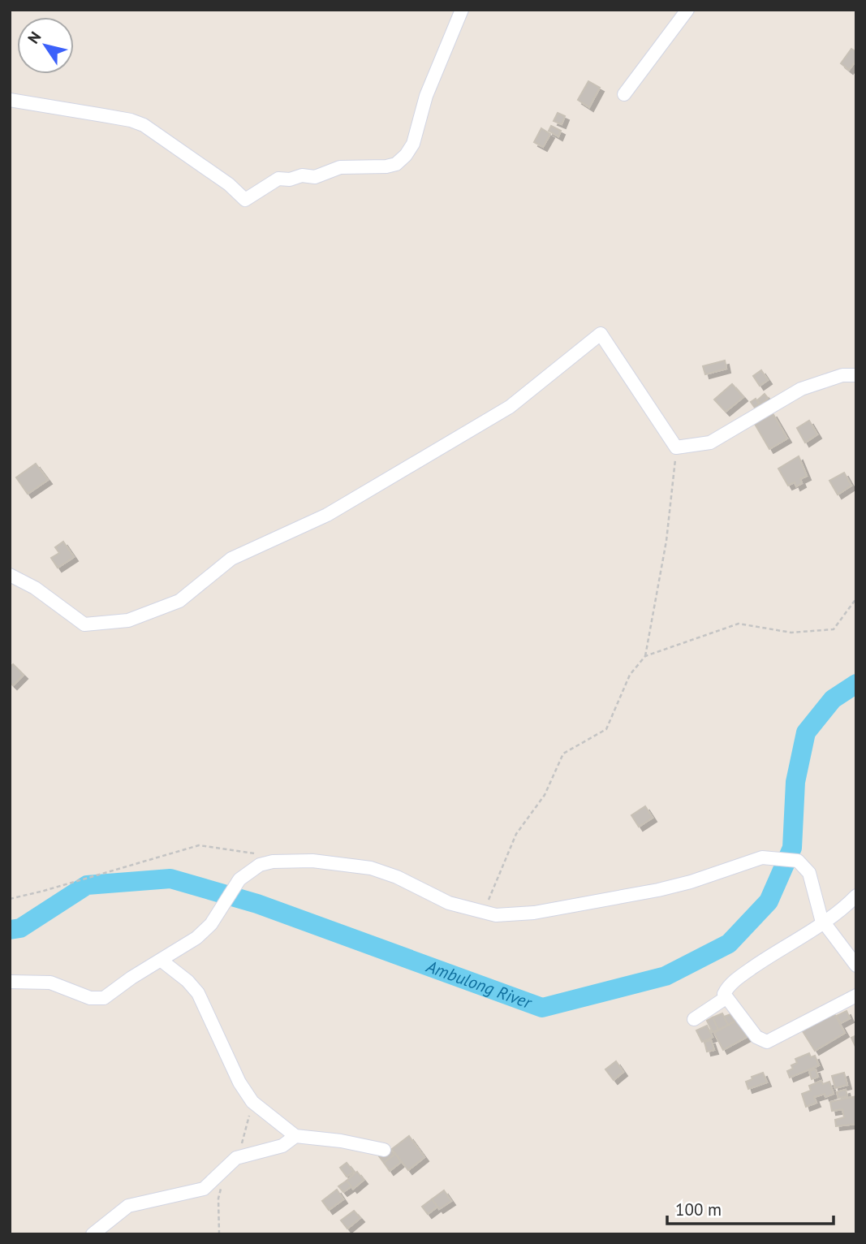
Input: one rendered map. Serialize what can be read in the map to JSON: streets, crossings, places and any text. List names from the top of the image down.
{
  "water": ["Ambulong River"],
  "scale_bar": "100 m",
  "north": "top left"
}
